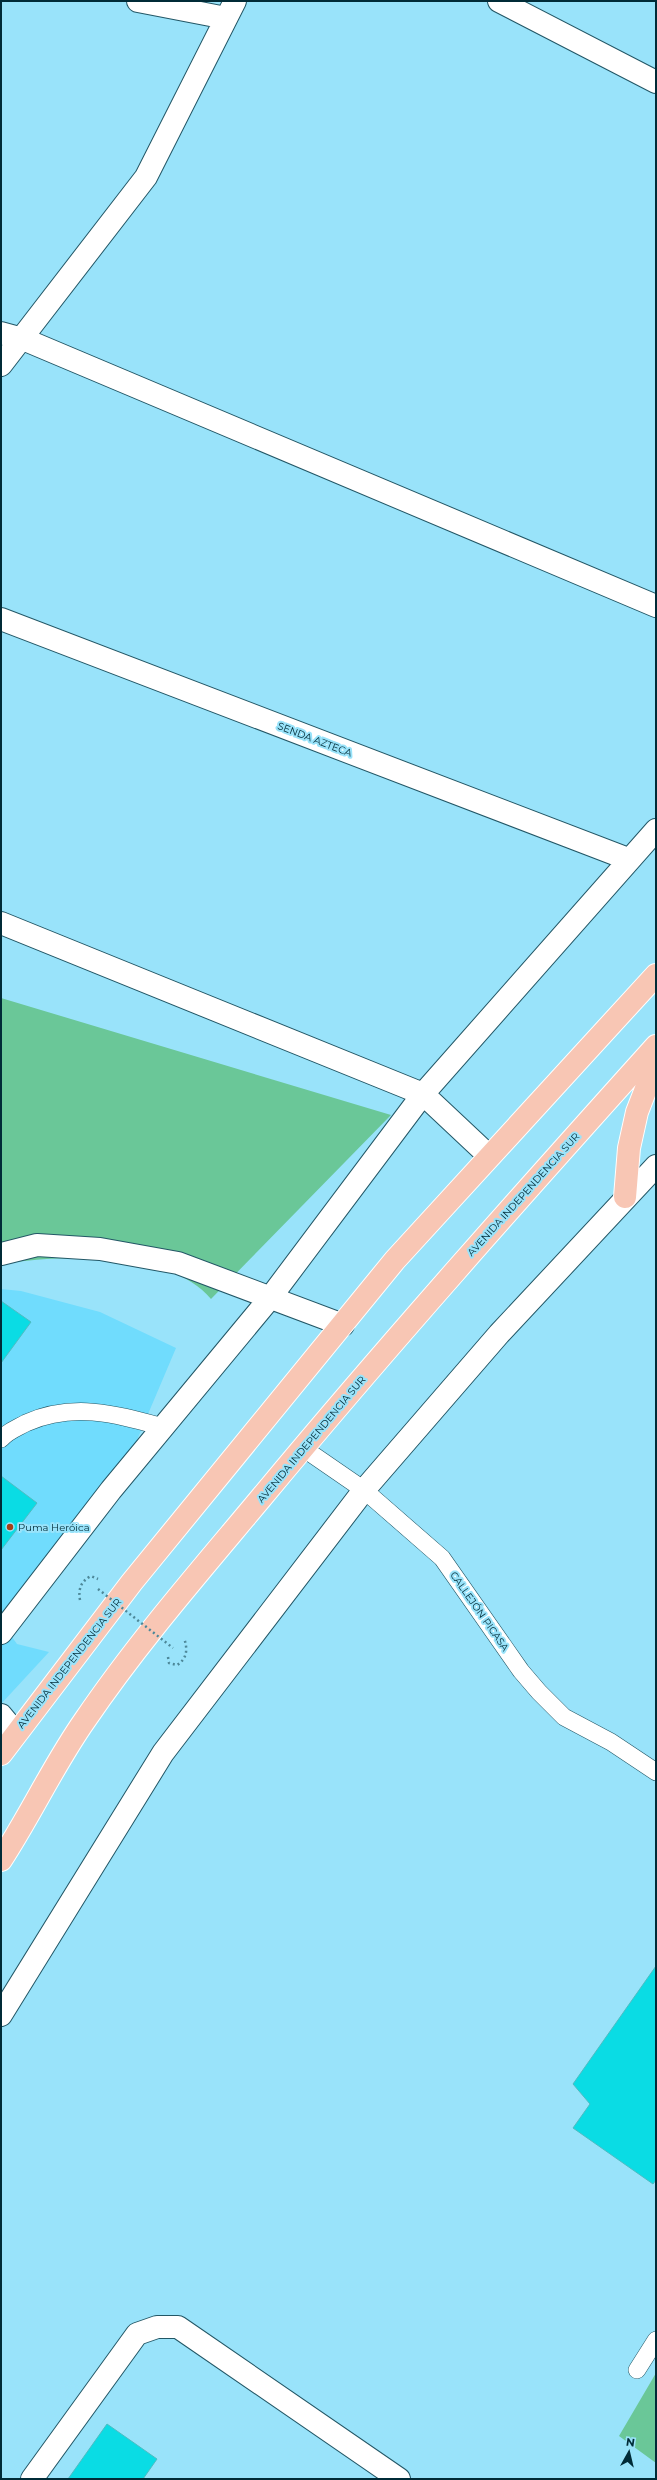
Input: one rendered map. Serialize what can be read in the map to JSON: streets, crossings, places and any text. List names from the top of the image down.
{
  "streets": {
    "highway": ["AVENIDA INDEPENDENCIA SUR"],
    "street": ["SENDA AZTECA"],
    "lane": ["CALLEJÓN PICASA"]
  },
  "crossings": [
    ["AVENIDA INDEPENDENCIA SUR", "CALLEJÓN PICASA"]
  ],
  "places": ["Puma Heróica"],
  "north": "top"
}
